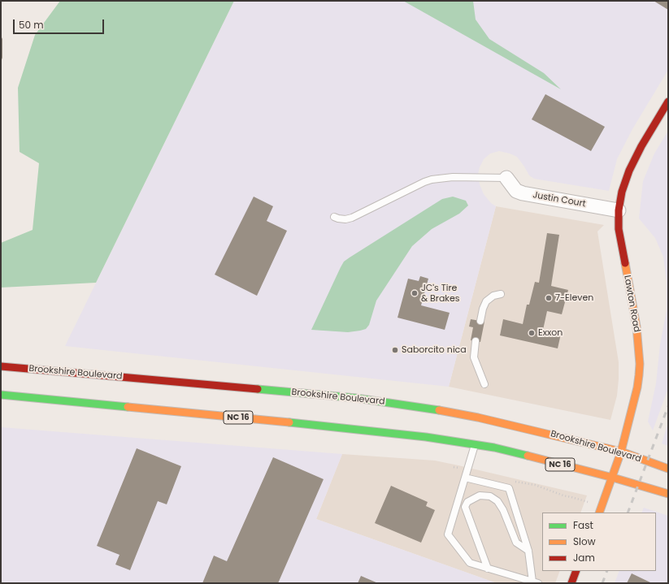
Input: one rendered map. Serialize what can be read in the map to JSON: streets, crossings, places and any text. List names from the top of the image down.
{
  "streets": {
    "main road": ["Lawton Road", "Brookshire Boulevard", "NC 16"],
    "street": ["Justin Court"]
  },
  "crossings": [
    ["Justin Court", "Lawton Road"],
    ["Lawton Road", "Brookshire Boulevard"],
    ["Lawton Road", "NC 16"]
  ],
  "places": [
    "JC's Tire & Brakes",
    "7-Eleven",
    "Exxon",
    "Saborcito nica"
  ],
  "legend": ["Fast", "Slow", "Jam"],
  "scale_bar": "50 m"
}
